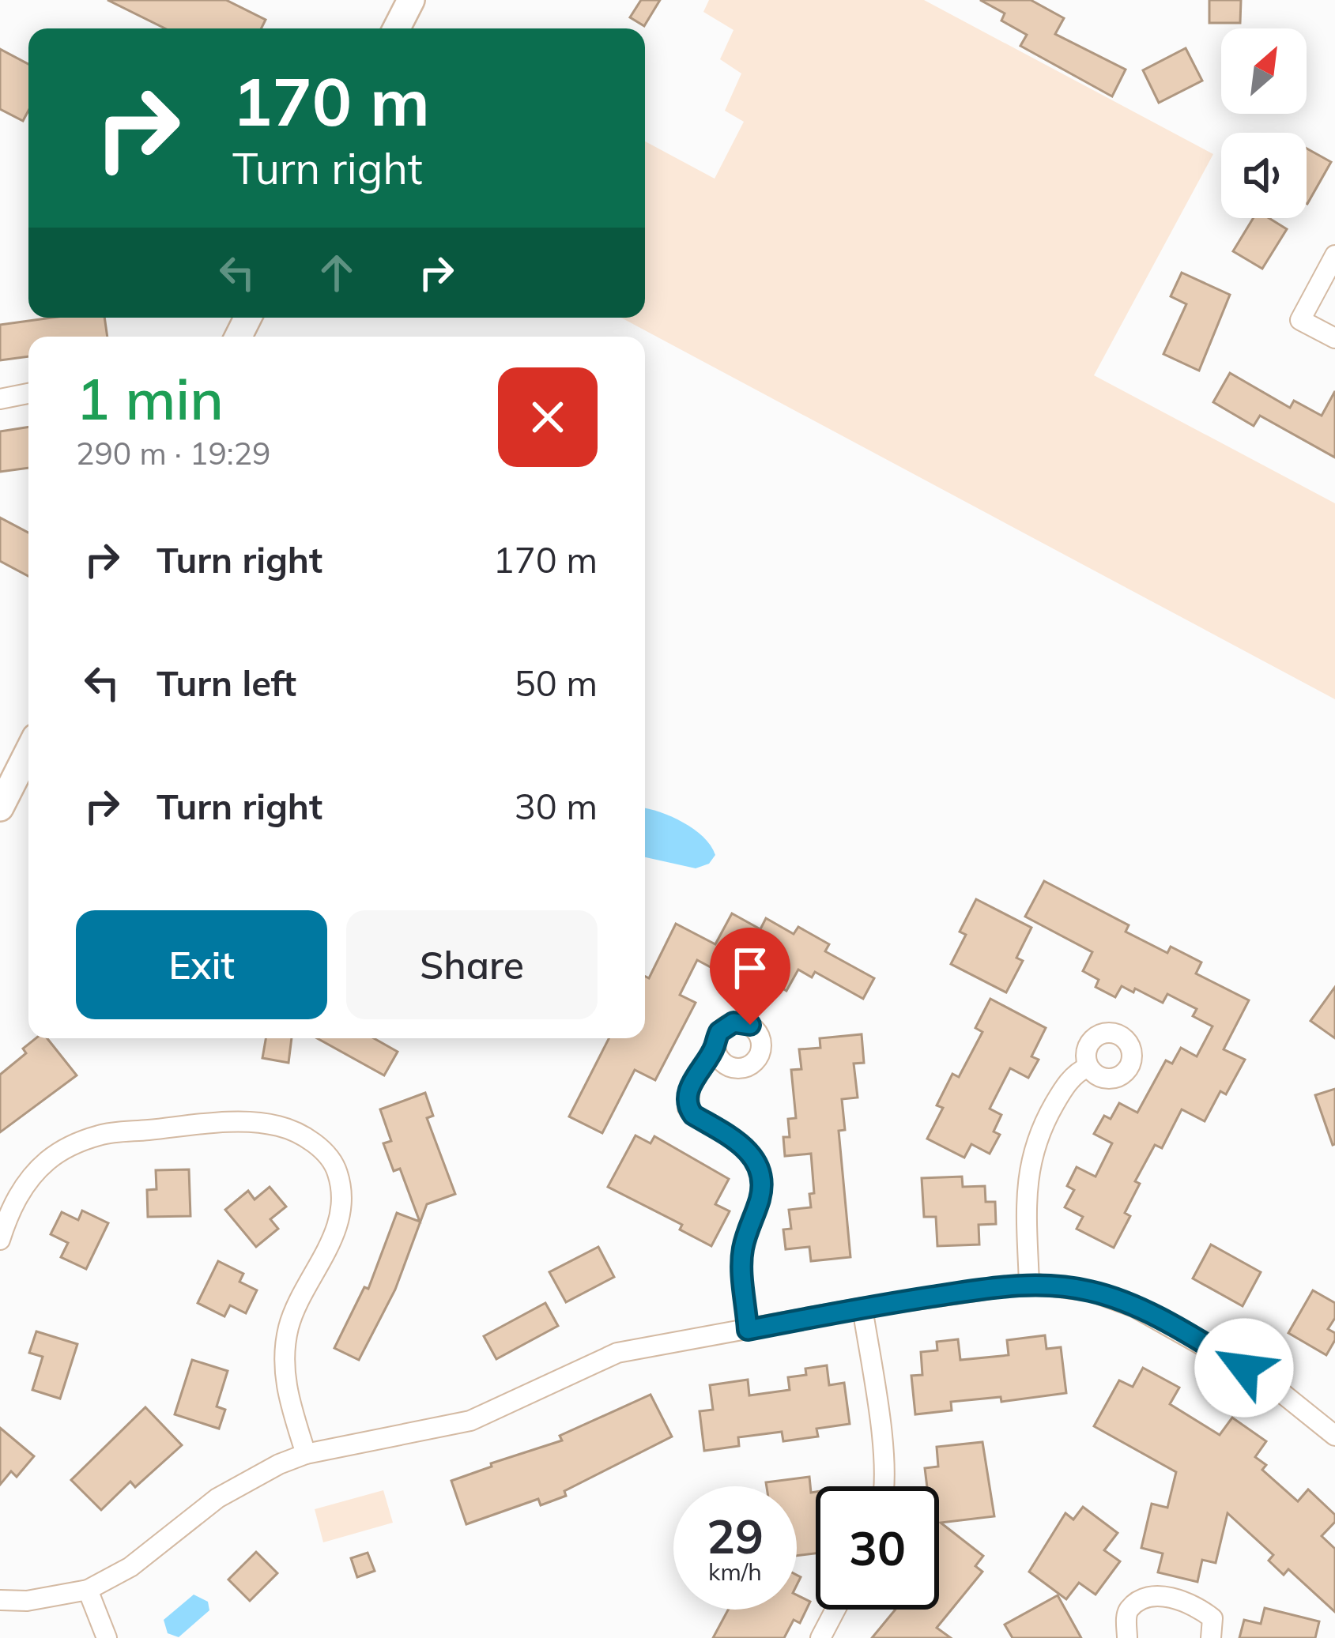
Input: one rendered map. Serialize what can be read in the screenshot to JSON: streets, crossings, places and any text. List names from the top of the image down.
{
  "north": "top right",
  "page": {
    "turn": ["170 m", "Turn right"],
    "heading": ["1 min", "290 m · 19:29"],
    "list": [
      {
        "name": "Turn right",
        "value": "170 m"
      },
      {
        "name": "Turn left",
        "value": "50 m"
      },
      {
        "name": "Turn right",
        "value": "30 m"
      }
    ],
    "buttons": ["Exit", "Share"],
    "speed": "29 km/h",
    "limit": "30"
  }
}
